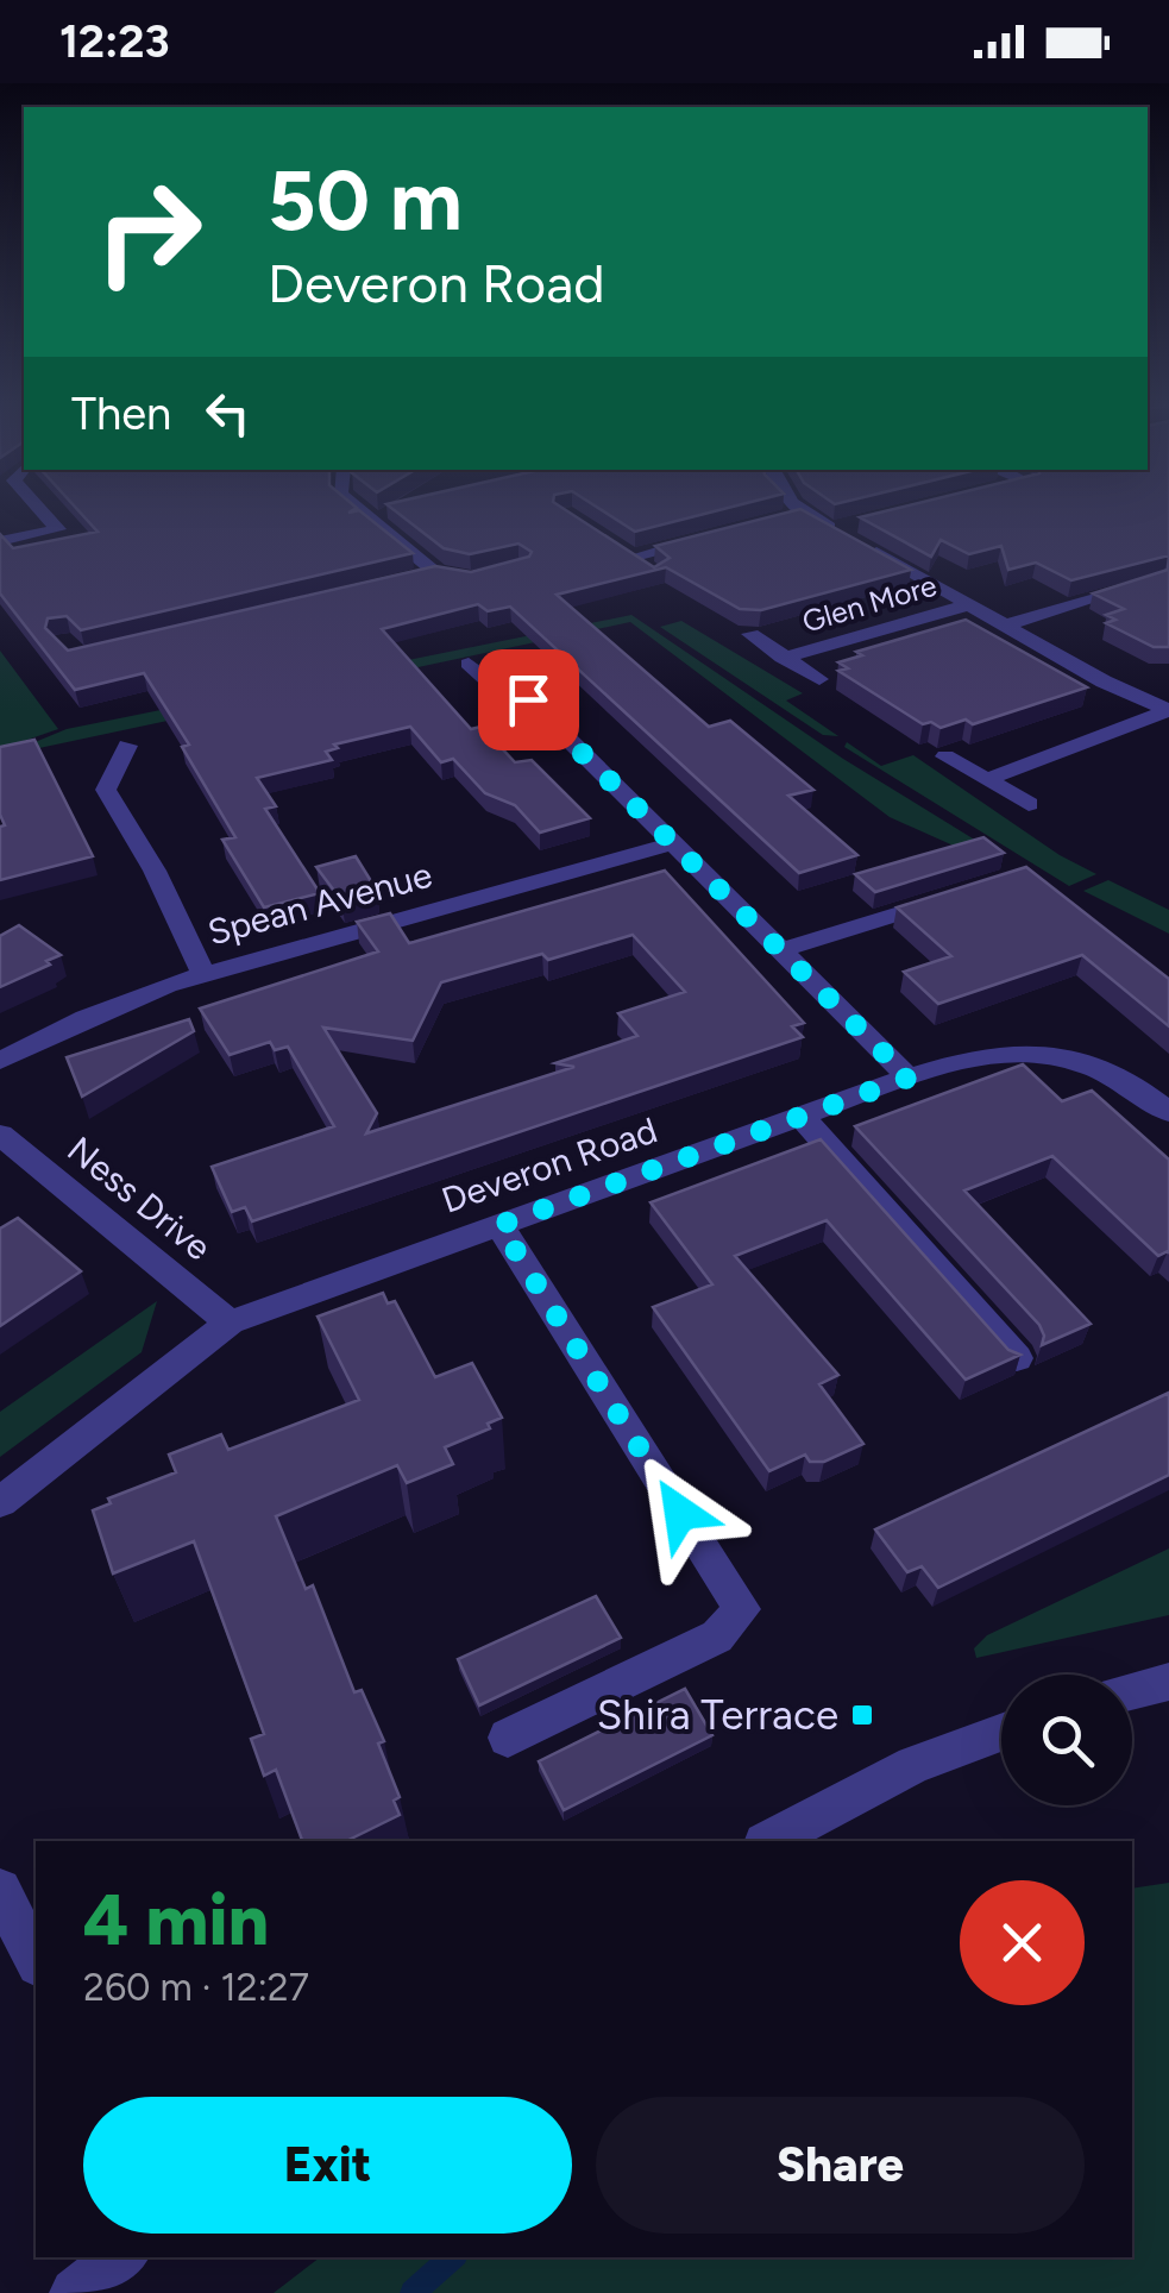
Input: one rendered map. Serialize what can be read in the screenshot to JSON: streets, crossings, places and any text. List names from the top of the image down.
{
  "streets": {
    "street": [
      "Glen More",
      "Spean Avenue",
      "Deveron Road",
      "Ness Drive"
    ]
  },
  "crossings": [
    ["Deveron Road", "Ness Drive"]
  ],
  "places": {
    "transit": ["Shira Terrace"]
  },
  "page": {
    "status": "12:23",
    "turn": ["50 m", "Deveron Road"],
    "then": "Then",
    "heading": ["4 min", "260 m · 12:27"],
    "buttons": ["Exit", "Share"]
  }
}
